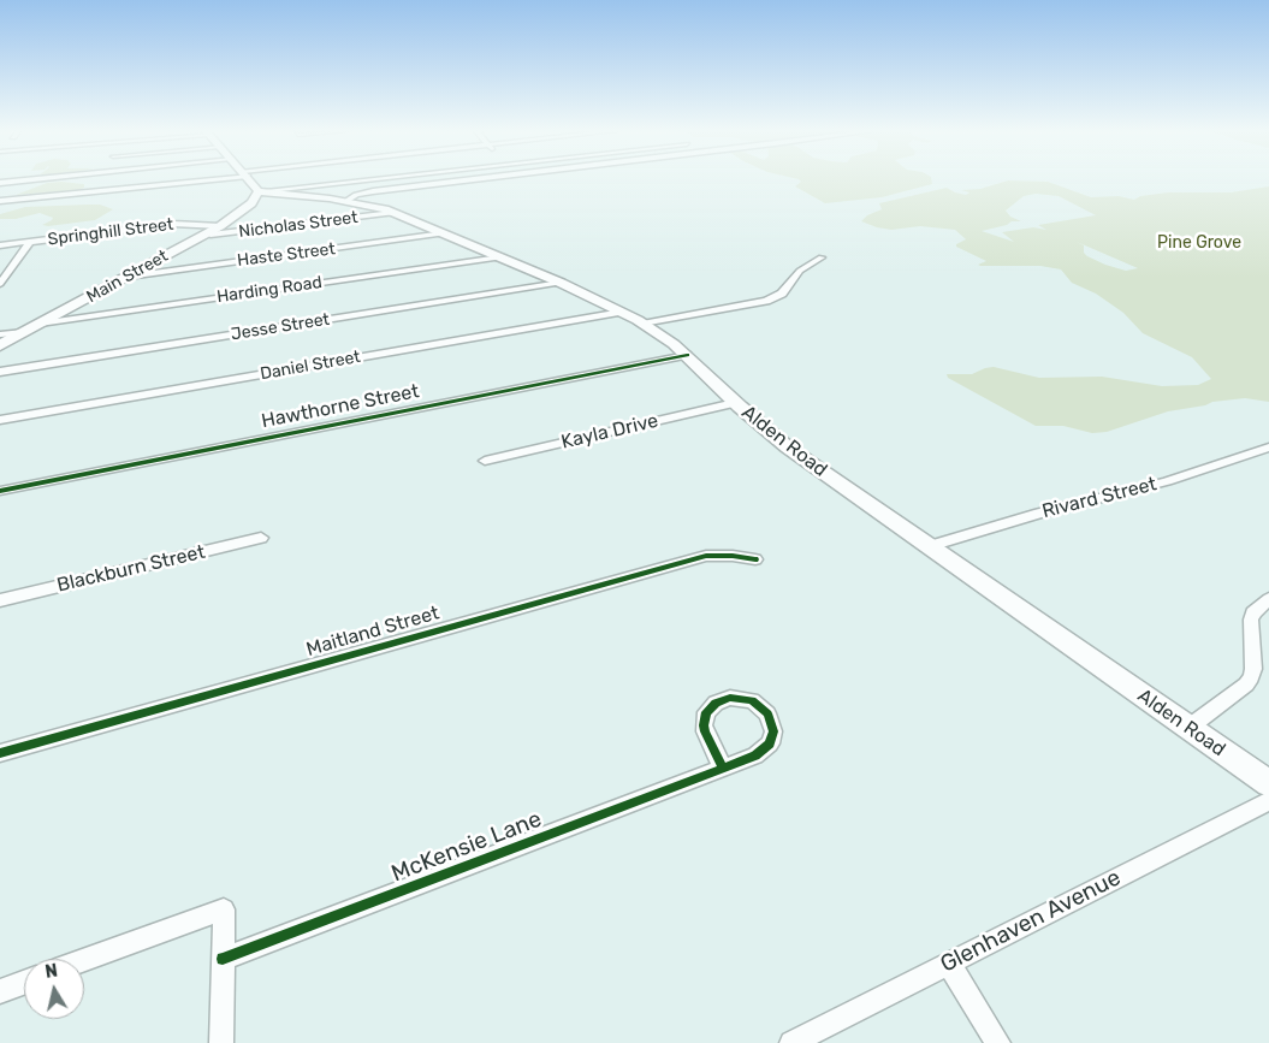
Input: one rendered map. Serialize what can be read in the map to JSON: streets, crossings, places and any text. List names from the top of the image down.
{
  "streets": {
    "main road": ["Main Street", "Alden Road"],
    "street": [
      "Nicholas Street",
      "Springhill Street",
      "Haste Street",
      "Harding Road",
      "Jesse Street",
      "Daniel Street",
      "Hawthorne Street",
      "Kayla Drive",
      "Rivard Street",
      "Blackburn Street",
      "Maitland Street",
      "McKensie Lane",
      "Glenhaven Avenue"
    ]
  },
  "crossings": [
    ["Nicholas Street", "Main Street"],
    ["Nicholas Street", "Alden Road"],
    ["Springhill Street", "Main Street"],
    ["Haste Street", "Main Street"],
    ["Haste Street", "Alden Road"],
    ["Main Street", "Harding Road"],
    ["Main Street", "Alden Road"],
    ["Harding Road", "Alden Road"],
    ["Jesse Street", "Alden Road"],
    ["Daniel Street", "Alden Road"],
    ["Hawthorne Street", "Alden Road"],
    ["Kayla Drive", "Alden Road"],
    ["Alden Road", "Rivard Street"]
  ],
  "parks": ["Pine Grove"],
  "north": "top"
}
